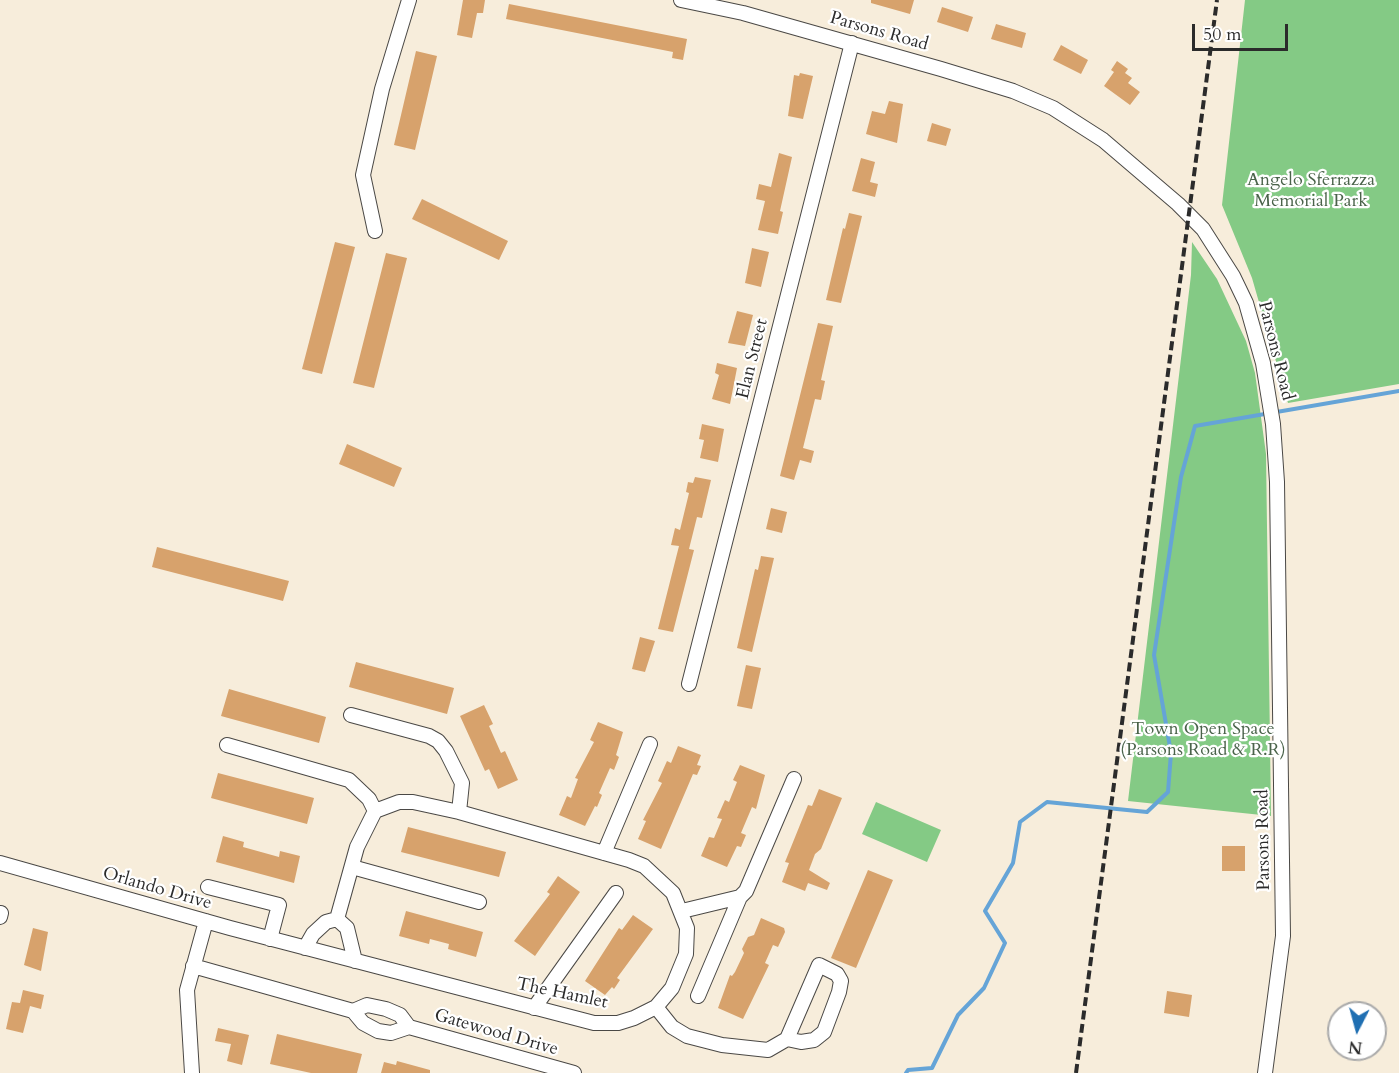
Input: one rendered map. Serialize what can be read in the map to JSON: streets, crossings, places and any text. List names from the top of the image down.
{
  "streets": {
    "street": [
      "Parsons Road",
      "Elan Street",
      "Orlando Drive",
      "The Hamlet",
      "Gatewood Drive"
    ]
  },
  "crossings": [
    ["Parsons Road", "Elan Street"],
    ["Orlando Drive", "The Hamlet"]
  ],
  "parks": ["Angelo Sferrazza Memorial Park", "Town Open Space (Parsons Road & R.R)"],
  "scale_bar": "50 m",
  "north": "bottom"
}
